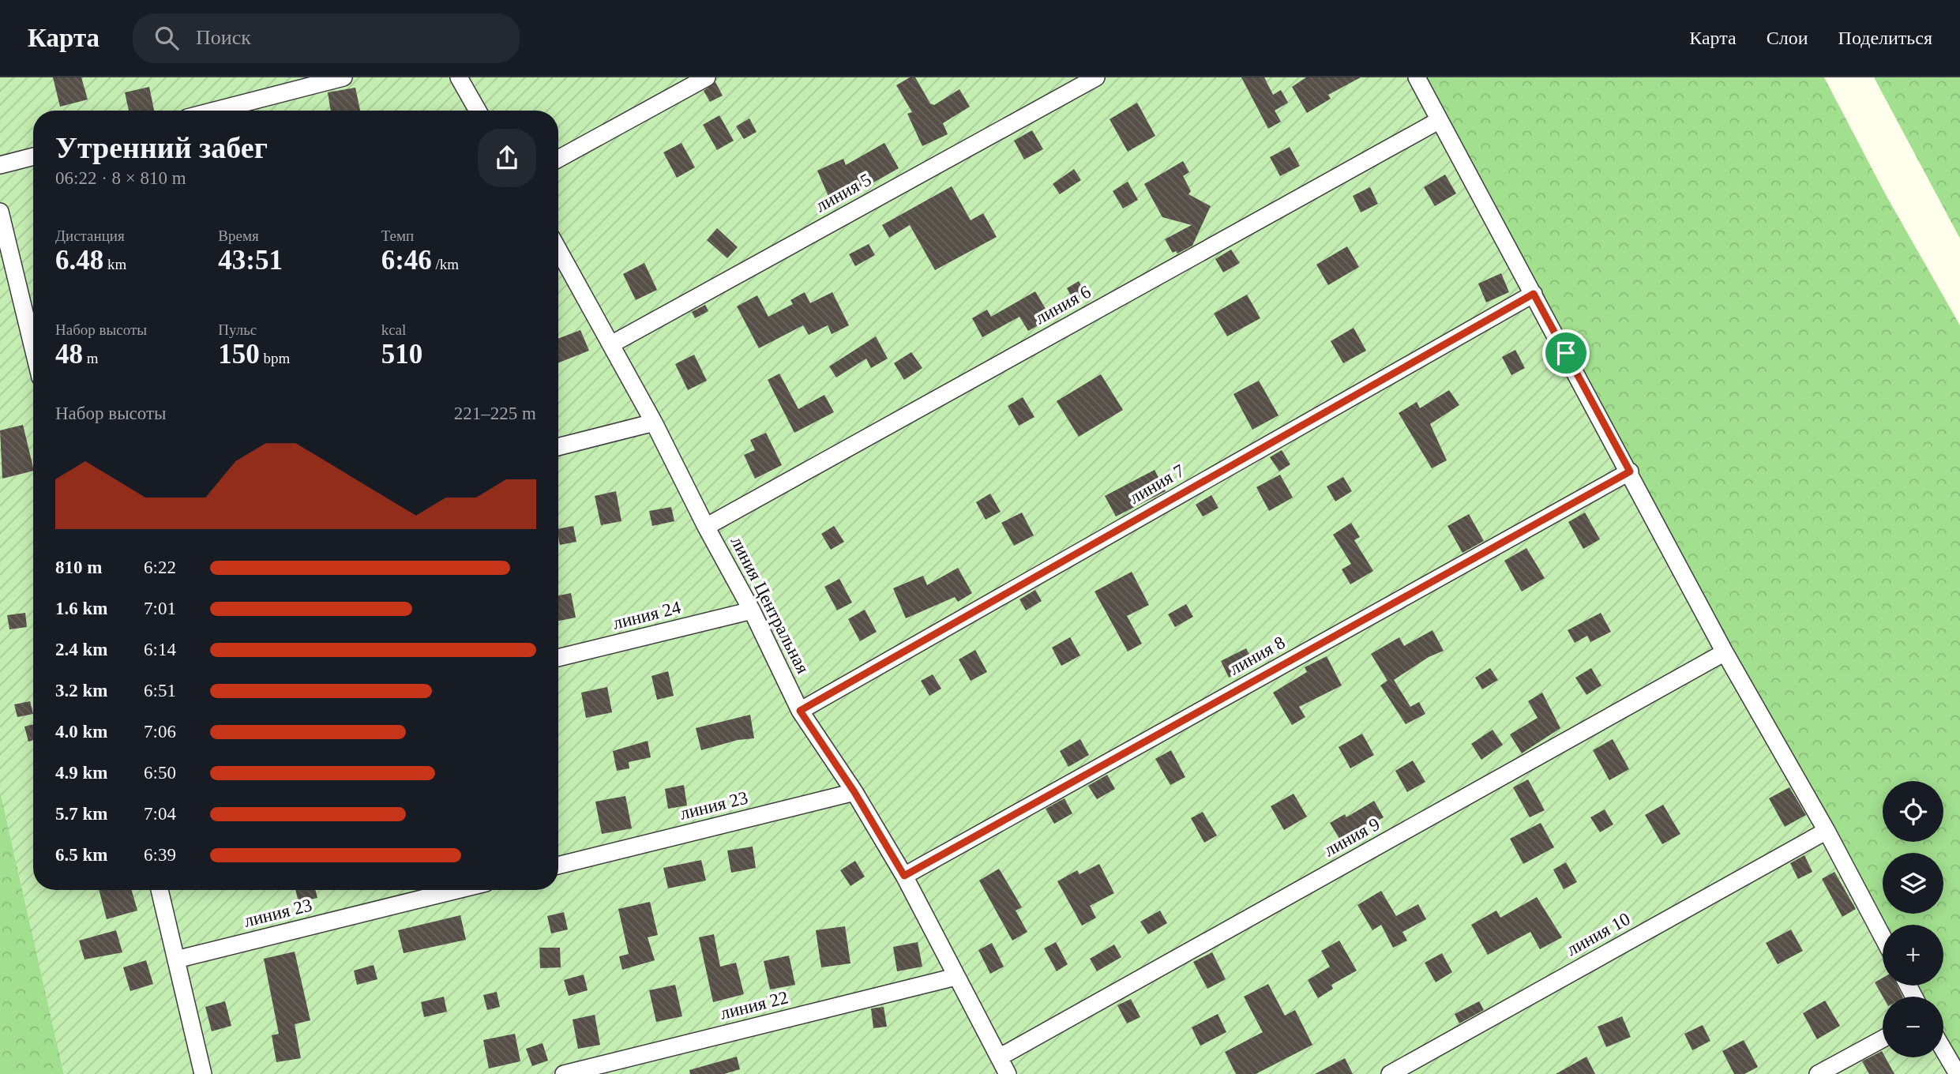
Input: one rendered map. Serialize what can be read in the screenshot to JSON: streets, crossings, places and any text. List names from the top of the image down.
{
  "streets": {
    "street": [
      "линия 5",
      "линия 6",
      "линия 7",
      "линия Центральная",
      "линия 24",
      "линия 8",
      "линия 23",
      "линия 9",
      "линия 10",
      "линия 22"
    ]
  },
  "crossings": [
    ["линия 5", "линия Центральная"],
    ["линия 6", "линия Центральная"],
    ["линия 7", "линия Центральная"],
    ["линия Центральная", "линия 24"],
    ["линия Центральная", "линия 8"],
    ["линия Центральная", "линия 23"],
    ["линия Центральная", "линия 9"],
    ["линия Центральная", "линия 22"]
  ],
  "page": {
    "header": "Карта",
    "search": "Поиск",
    "nav": ["Карта", "Слои", "Поделиться"],
    "heading": ["Утренний забег", "06:22 · 8 × 810 m"],
    "stats": [
      ["Дистанция", "6.48 km"],
      ["Время", "43:51"],
      ["Темп", "6:46 /km"],
      ["Набор высоты", "48 m"],
      ["Пульс", "150 bpm"],
      ["kcal", "510"]
    ],
    "chart": ["Набор высоты", "221–225 m"],
    "list": [
      {
        "name": "810 m",
        "note": "6:22"
      },
      {
        "name": "1.6 km",
        "note": "7:01"
      },
      {
        "name": "2.4 km",
        "note": "6:14"
      },
      {
        "name": "3.2 km",
        "note": "6:51"
      },
      {
        "name": "4.0 km",
        "note": "7:06"
      },
      {
        "name": "4.9 km",
        "note": "6:50"
      },
      {
        "name": "5.7 km",
        "note": "7:04"
      },
      {
        "name": "6.5 km",
        "note": "6:39"
      }
    ],
    "map_buttons": ["+", "−"]
  }
}
